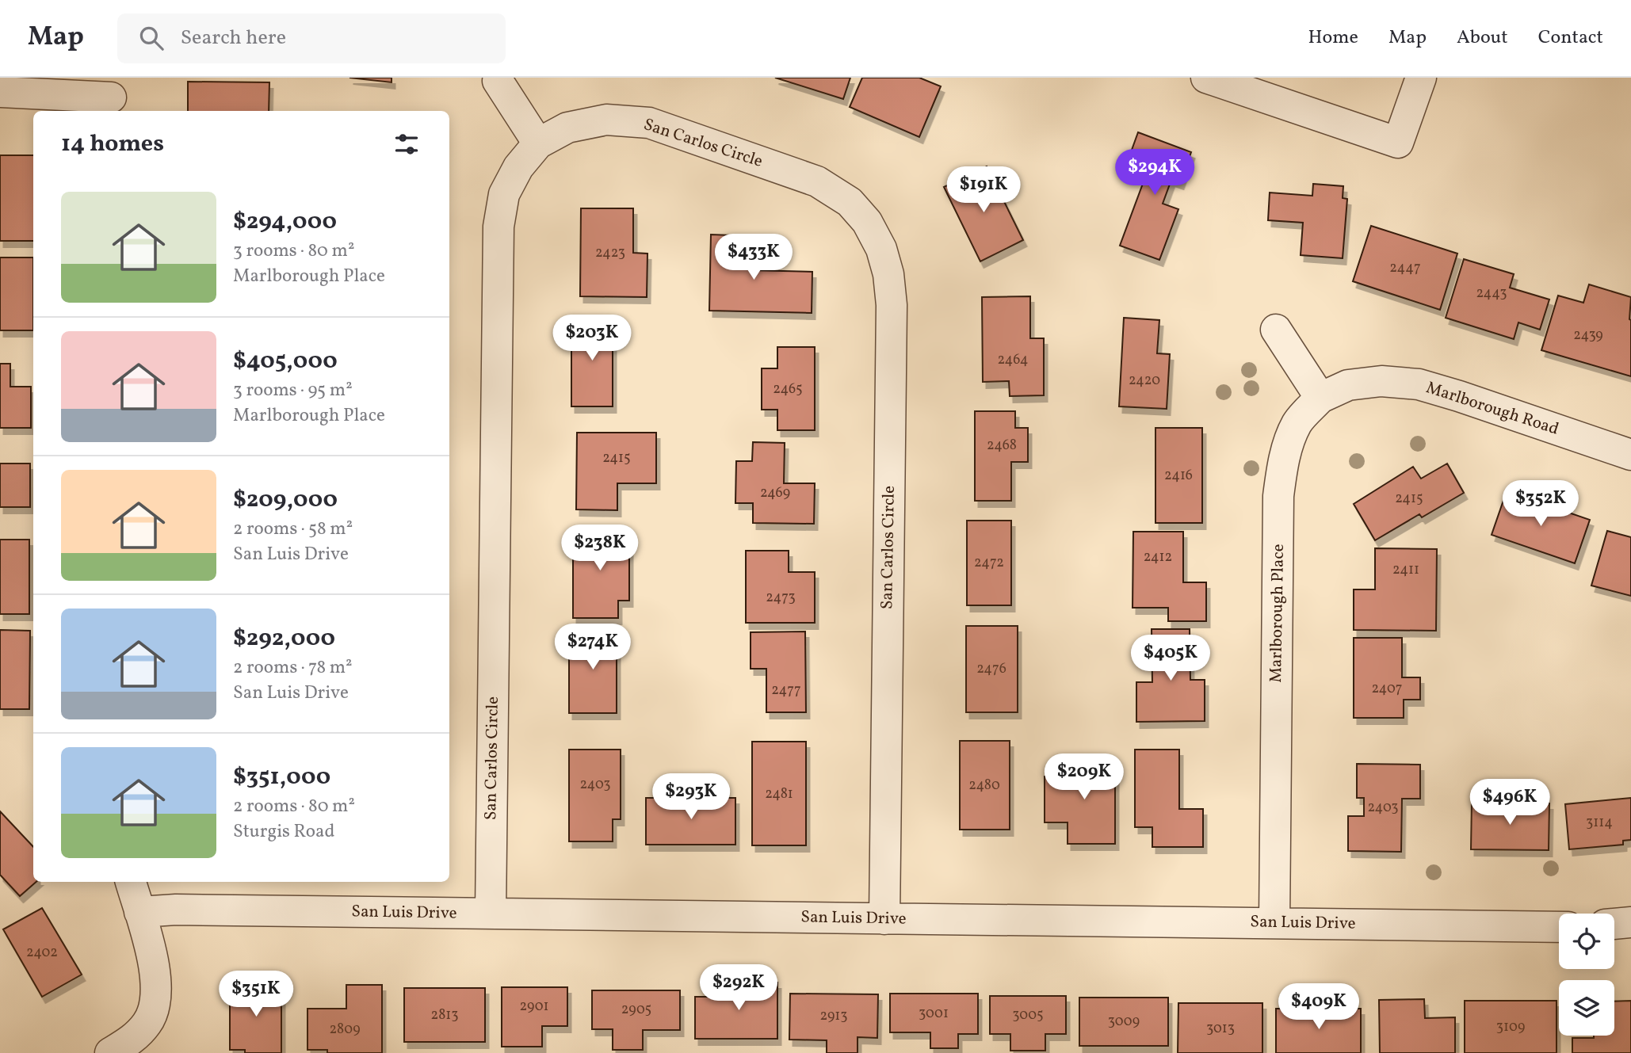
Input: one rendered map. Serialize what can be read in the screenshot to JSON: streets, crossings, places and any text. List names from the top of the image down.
{
  "streets": {
    "street": [
      "San Carlos Circle",
      "Marlborough Road",
      "Marlborough Place",
      "San Luis Drive"
    ]
  },
  "crossings": [
    ["San Carlos Circle", "San Luis Drive"],
    ["Marlborough Road", "Marlborough Place"],
    ["Marlborough Place", "San Luis Drive"]
  ],
  "house_numbers": [
    "2423",
    "2447",
    "2443",
    "2439",
    "2464",
    "2420",
    "2465",
    "2468",
    "2415",
    "2416",
    "2469",
    "2415",
    "2412",
    "2472",
    "2411",
    "2473",
    "2476",
    "2407",
    "2477",
    "2403",
    "2480",
    "2481",
    "2403",
    "3114",
    "2402",
    "2901",
    "2905",
    "3001",
    "2813",
    "3005",
    "2913",
    "3009",
    "3109",
    "3013",
    "2809"
  ],
  "page": {
    "header": "Map",
    "search": "Search here",
    "nav": [
      "Home",
      "Map",
      "About",
      "Contact"
    ],
    "heading": "14 homes",
    "price": [
      "$294K",
      "$191K",
      "$433K",
      "$203K",
      "$352K",
      "$238K",
      "$274K",
      "$405K",
      "$209K",
      "$293K",
      "$496K",
      "$292K",
      "$351K",
      "$409K"
    ],
    "list": [
      {
        "name": "$294,000",
        "note": "3 rooms · 80 m² · Marlborough Place"
      },
      {
        "name": "$405,000",
        "note": "3 rooms · 95 m² · Marlborough Place"
      },
      {
        "name": "$209,000",
        "note": "2 rooms · 58 m² · San Luis Drive"
      },
      {
        "name": "$292,000",
        "note": "2 rooms · 78 m² · San Luis Drive"
      },
      {
        "name": "$351,000",
        "note": "2 rooms · 80 m² · Sturgis Road"
      }
    ]
  }
}
